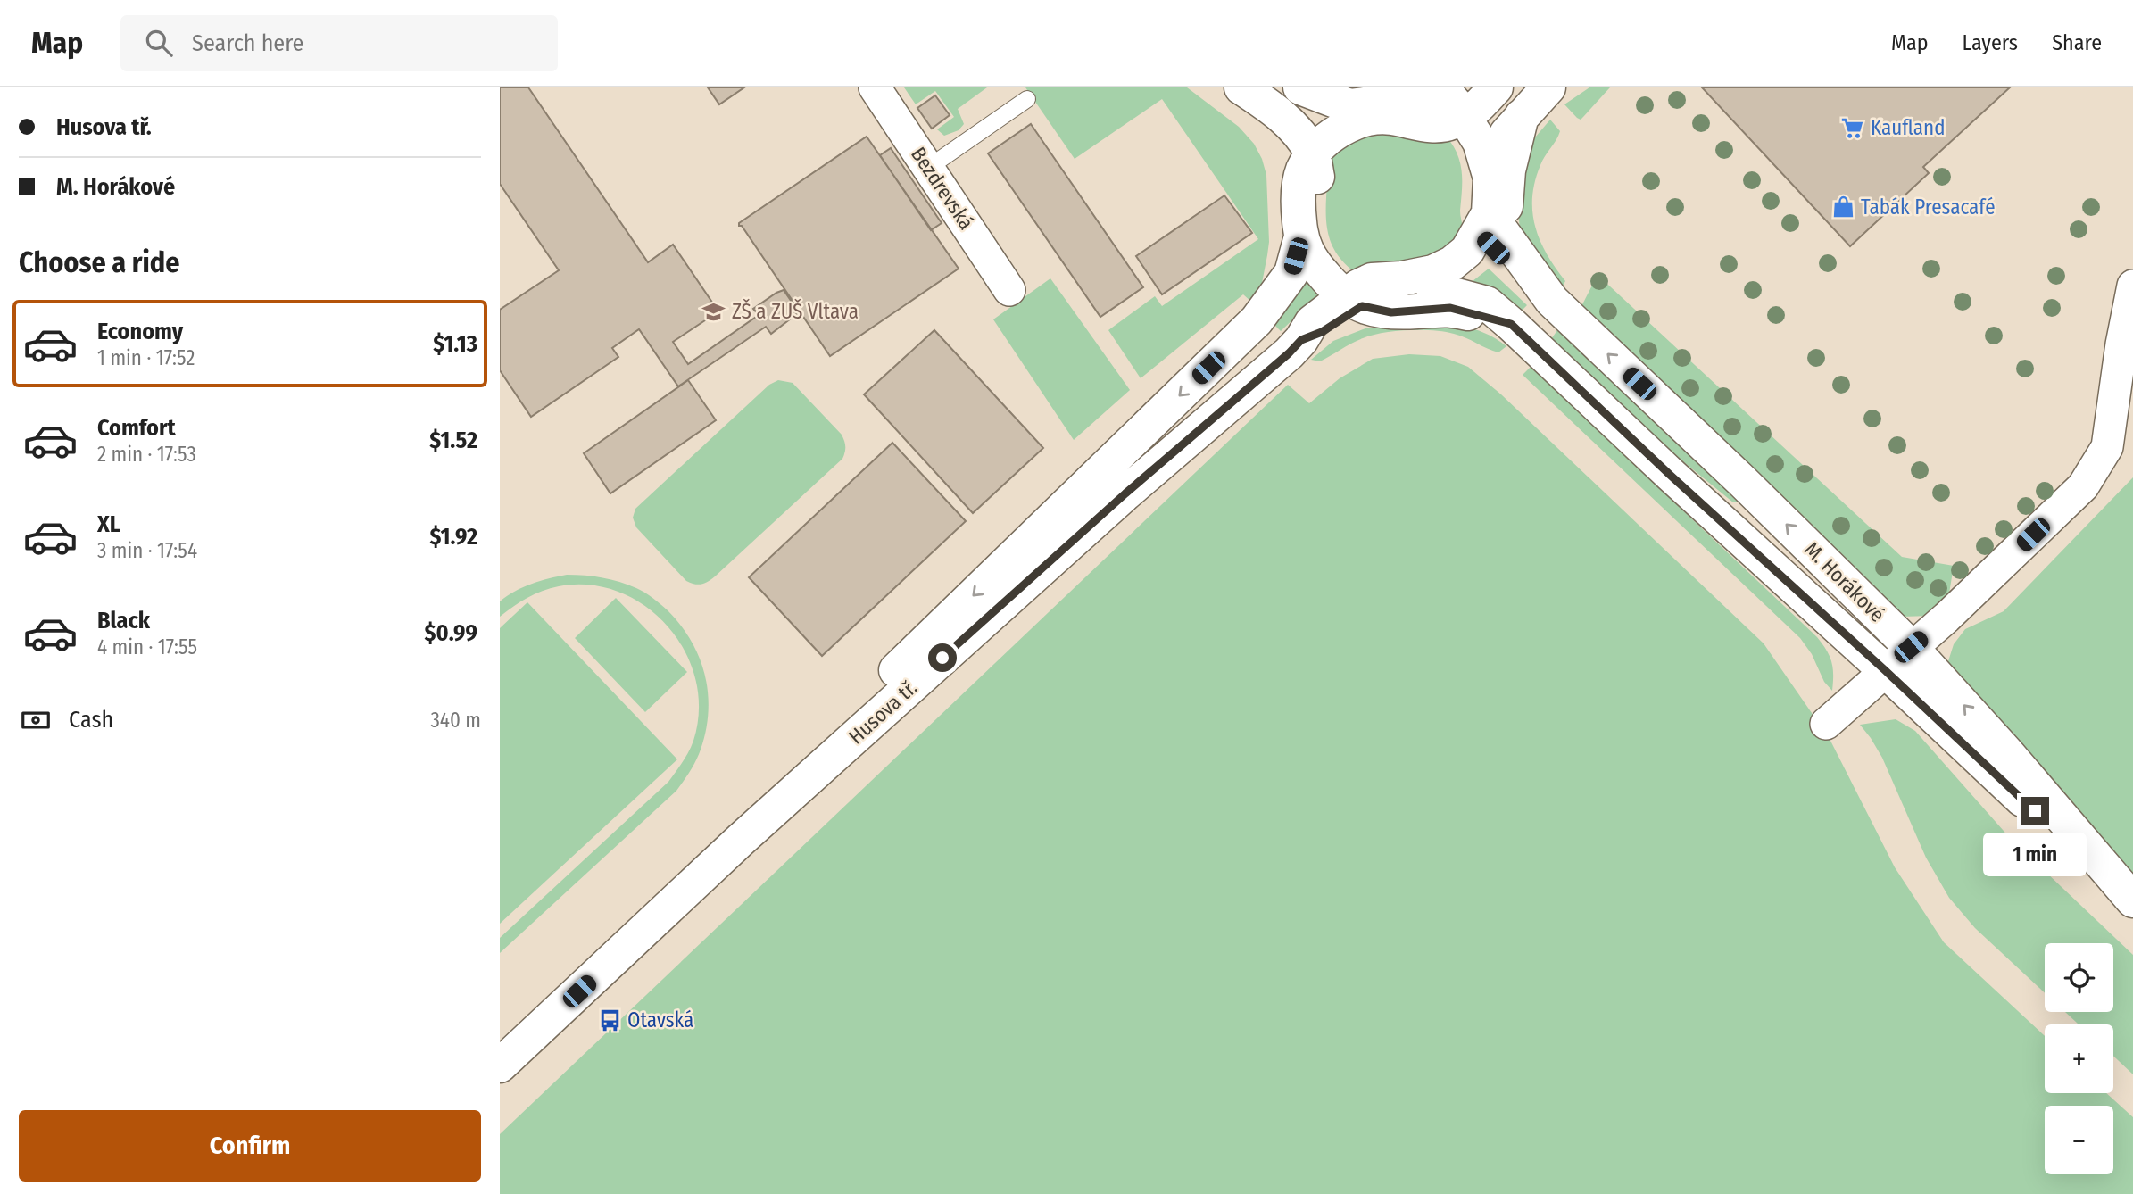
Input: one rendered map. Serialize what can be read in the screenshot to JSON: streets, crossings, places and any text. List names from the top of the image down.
{
  "streets": {
    "street": ["Bezdrevská", "M. Horákové", "Husova tř."]
  },
  "places": {
    "supermarket": ["Kaufland"],
    "shop": ["Tabák Presacafé"],
    "school or university": ["ZŠ a ZUŠ Vltava"],
    "bus stop": ["Otavská"]
  },
  "page": {
    "header": "Map",
    "search": "Search here",
    "nav": ["Map", "Layers", "Share"],
    "banner": ["Husova tř.", "M. Horákové"],
    "heading": "Choose a ride",
    "list": [
      {
        "name": "Economy",
        "note": "1 min · 17:52",
        "value": "$1.13"
      },
      {
        "name": "Comfort",
        "note": "2 min · 17:53",
        "value": "$1.52"
      },
      {
        "name": "XL",
        "note": "3 min · 17:54",
        "value": "$1.92"
      },
      {
        "name": "Black",
        "note": "4 min · 17:55",
        "value": "$0.99"
      }
    ],
    "pay": ["Cash", "340 m"],
    "bubble": "1 min",
    "map_buttons": ["+", "−"],
    "buttons": "Confirm"
  }
}
